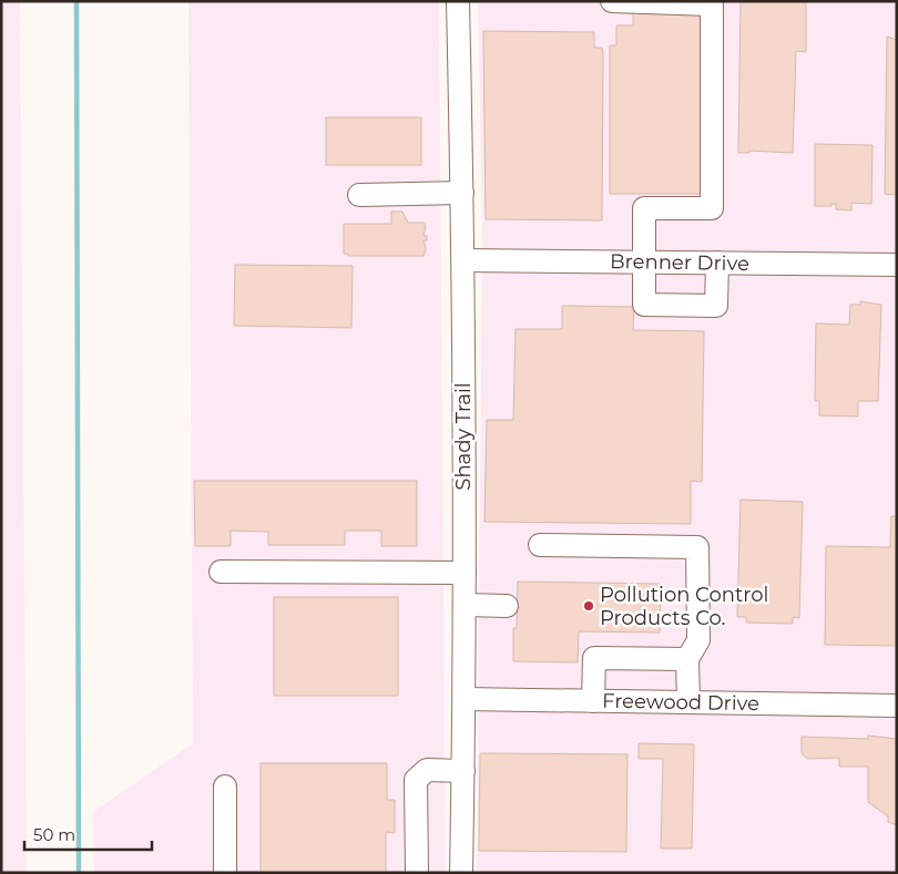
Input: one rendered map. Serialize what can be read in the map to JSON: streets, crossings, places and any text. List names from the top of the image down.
{
  "streets": {
    "street": ["Brenner Drive", "Shady Trail", "Freewood Drive"]
  },
  "crossings": [
    ["Brenner Drive", "Shady Trail"],
    ["Shady Trail", "Freewood Drive"]
  ],
  "places": ["Pollution Control Products Co."],
  "scale_bar": "50 m"
}
